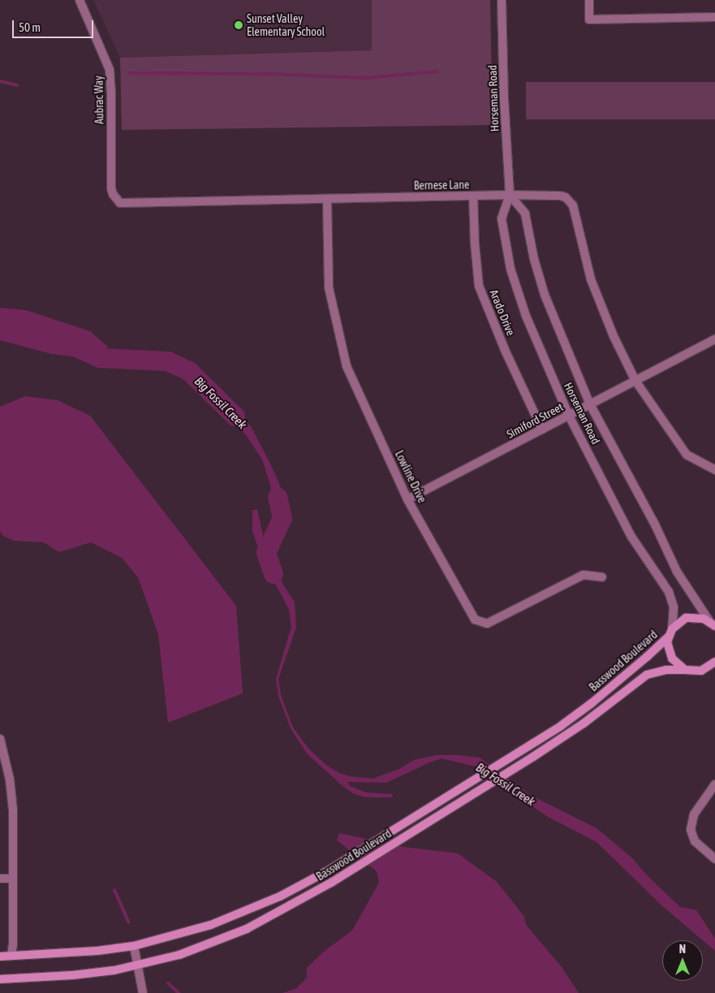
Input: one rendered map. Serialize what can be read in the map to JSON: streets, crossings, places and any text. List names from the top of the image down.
{
  "streets": {
    "main road": ["Basswood Boulevard"],
    "street": [
      "Horseman Road",
      "Aubrac Way",
      "Bernese Lane",
      "Arado Drive",
      "Simiford Street",
      "Lowline Drive"
    ]
  },
  "crossings": [
    ["Horseman Road", "Bernese Lane"],
    ["Horseman Road", "Simiford Street"],
    ["Horseman Road", "Basswood Boulevard"],
    ["Aubrac Way", "Bernese Lane"],
    ["Bernese Lane", "Arado Drive"],
    ["Bernese Lane", "Simiford Street"],
    ["Bernese Lane", "Lowline Drive"],
    ["Arado Drive", "Simiford Street"],
    ["Simiford Street", "Lowline Drive"]
  ],
  "water": ["Big Fossil Creek"],
  "places": ["Sunset Valley Elementary School"],
  "scale_bar": "50 m",
  "north": "top"
}
